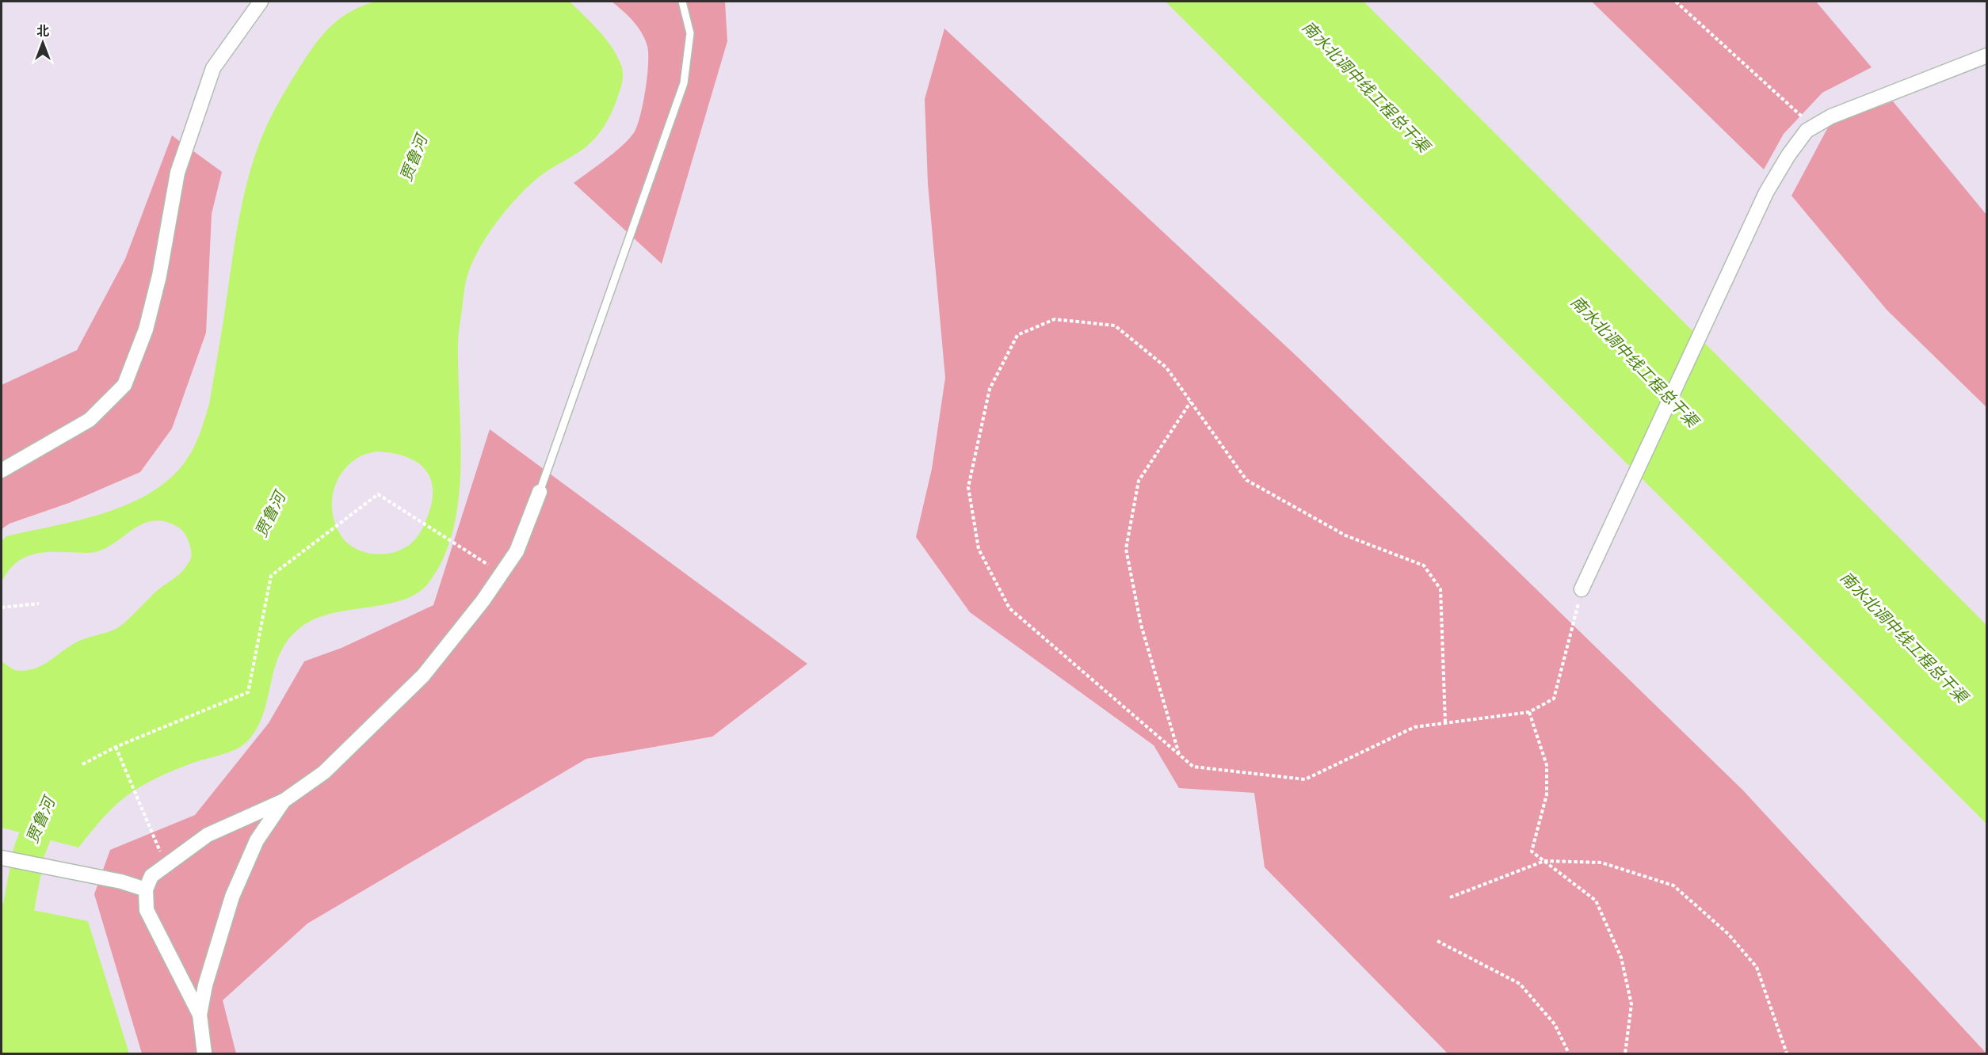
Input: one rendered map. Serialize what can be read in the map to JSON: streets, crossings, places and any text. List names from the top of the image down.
{
  "water": ["南水北调中线工程总干渠", "贾鲁河"],
  "north": "top"
}
